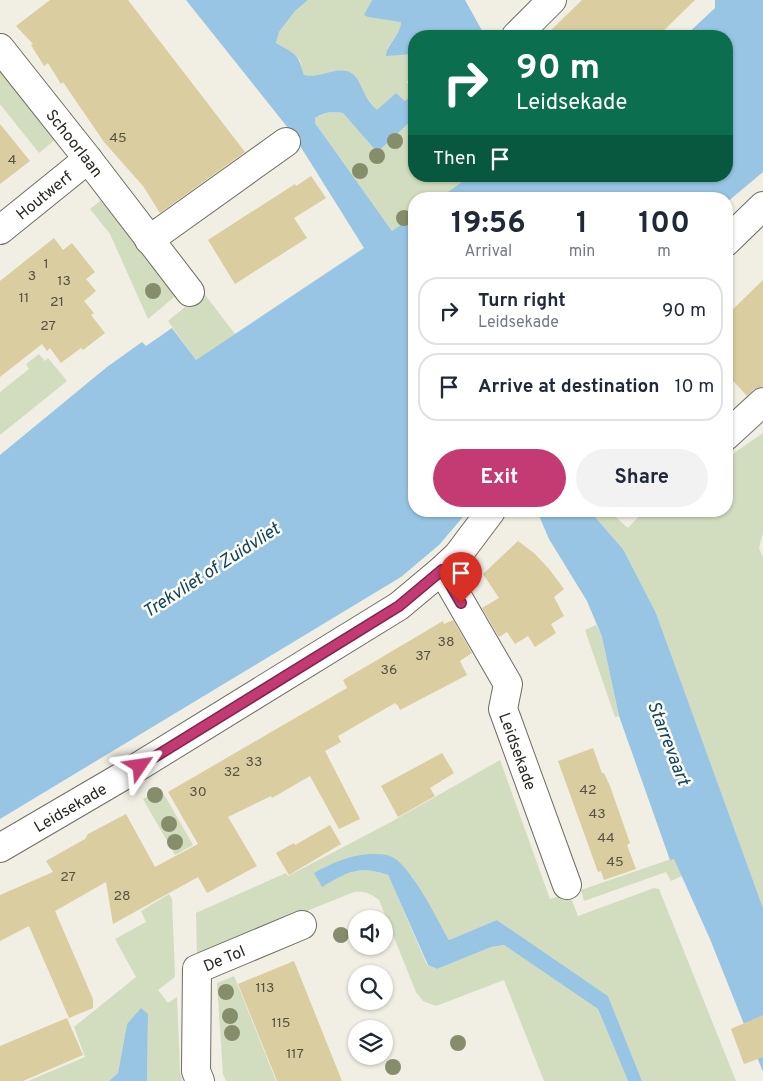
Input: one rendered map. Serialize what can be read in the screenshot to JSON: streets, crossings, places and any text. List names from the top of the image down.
{
  "streets": {
    "street": [
      "Schoorlaan",
      "Houtwerf",
      "Leidsekade",
      "De Tol"
    ]
  },
  "crossings": [
    ["Schoorlaan", "Houtwerf"]
  ],
  "water": ["Trekvliet of Zuidvliet", "Starrevaart"],
  "house_numbers": [
    "45",
    "4",
    "1",
    "3",
    "13",
    "11",
    "21",
    "27",
    "38",
    "37",
    "36",
    "33",
    "32",
    "42",
    "30",
    "43",
    "44",
    "45",
    "27",
    "28",
    "113",
    "115",
    "117"
  ],
  "page": {
    "turn": ["90 m", "Leidsekade"],
    "then": "Then",
    "eta": [
      "19:56",
      "Arrival",
      "1",
      "min",
      "100",
      "m"
    ],
    "list": [
      {
        "name": "Turn right",
        "note": "Leidsekade",
        "value": "90 m"
      },
      {
        "name": "Arrive at destination",
        "value": "10 m"
      }
    ],
    "buttons": ["Exit", "Share"]
  }
}
